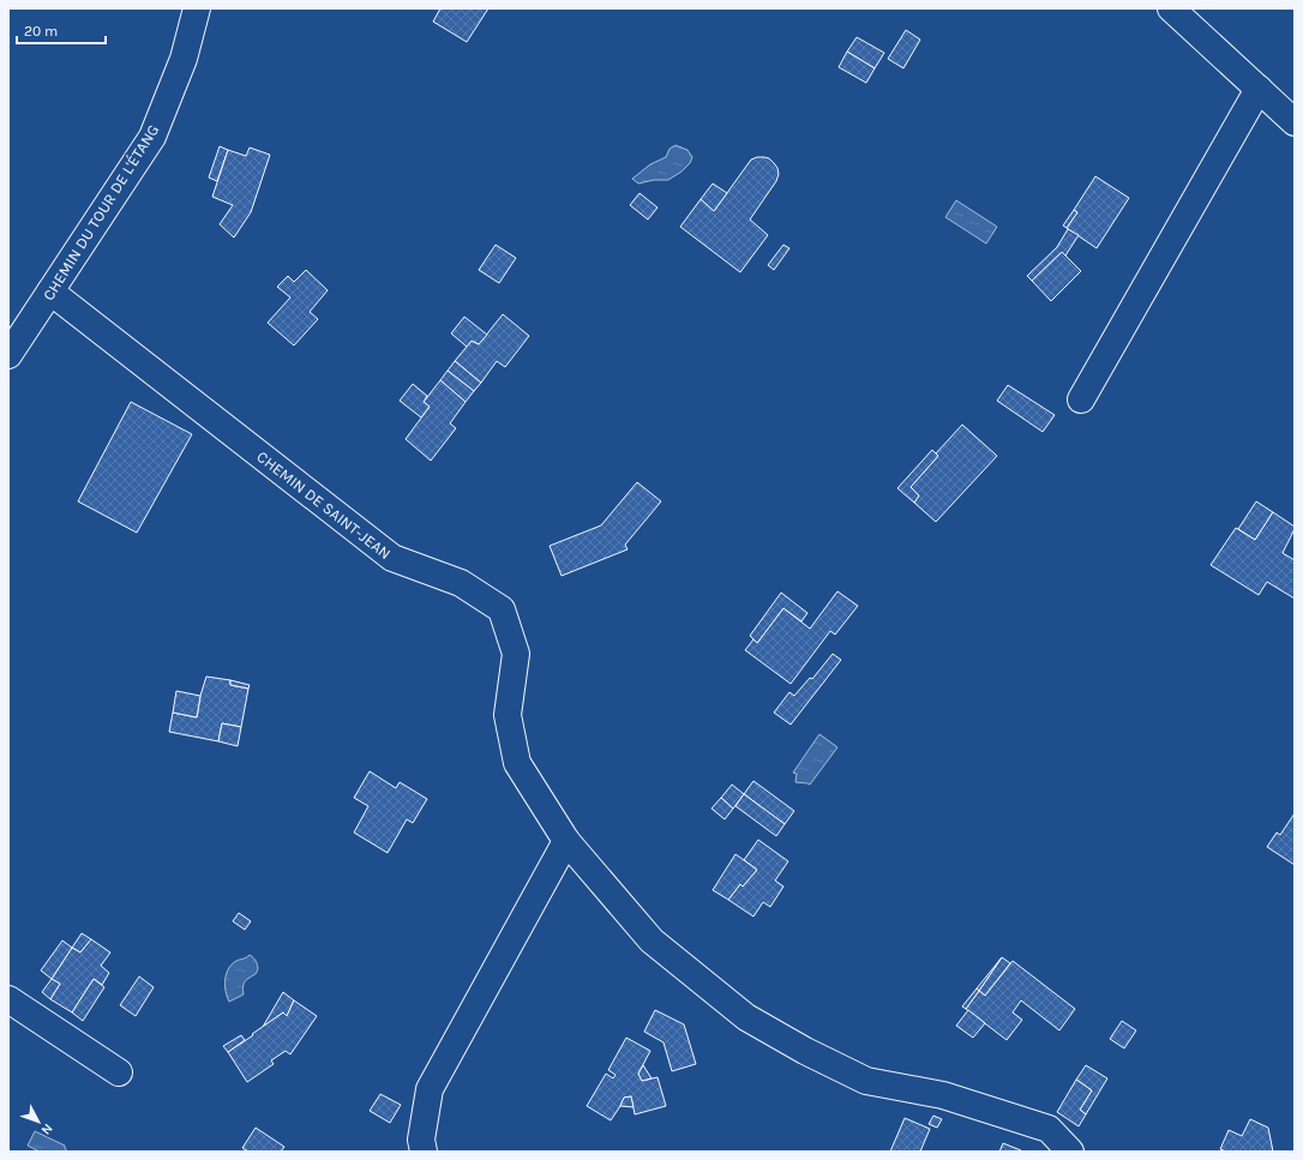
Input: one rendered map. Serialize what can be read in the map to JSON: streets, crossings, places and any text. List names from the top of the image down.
{
  "streets": {
    "street": ["CHEMIN DU TOUR DE L'ÉTANG", "CHEMIN DE SAINT-JEAN"]
  },
  "crossings": [
    ["CHEMIN DU TOUR DE L'ÉTANG", "CHEMIN DE SAINT-JEAN"]
  ],
  "scale_bar": "20 m",
  "north": "bottom right"
}
